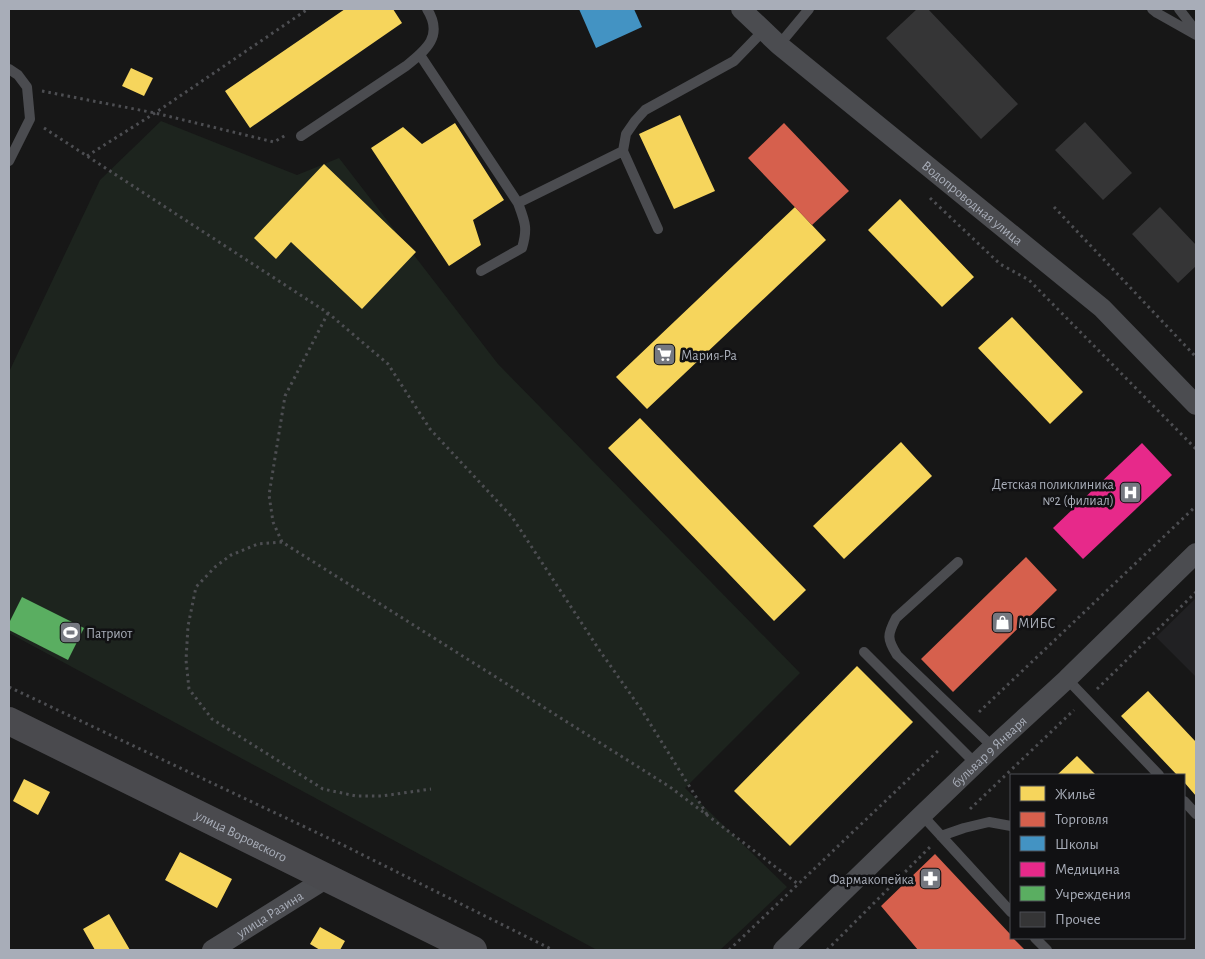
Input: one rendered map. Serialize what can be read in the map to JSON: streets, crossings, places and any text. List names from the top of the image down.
{
  "streets": {
    "main road": ["улица Воровского"],
    "street": ["Водопроводная улица", "бульвар 9 Января", "улица Разина"]
  },
  "crossings": [
    ["улица Воровского", "улица Разина"]
  ],
  "places": {
    "supermarket": ["Мария-Ра"],
    "hospital": ["Детская поликлиника №2 (филиал)"],
    "shop": ["МИБС"],
    "sports": ["Патриот"],
    "pharmacy": ["Фармакопейка"]
  },
  "legend": [
    "Жильё",
    "Торговля",
    "Школы",
    "Медицина",
    "Учреждения",
    "Прочее"
  ]
}
